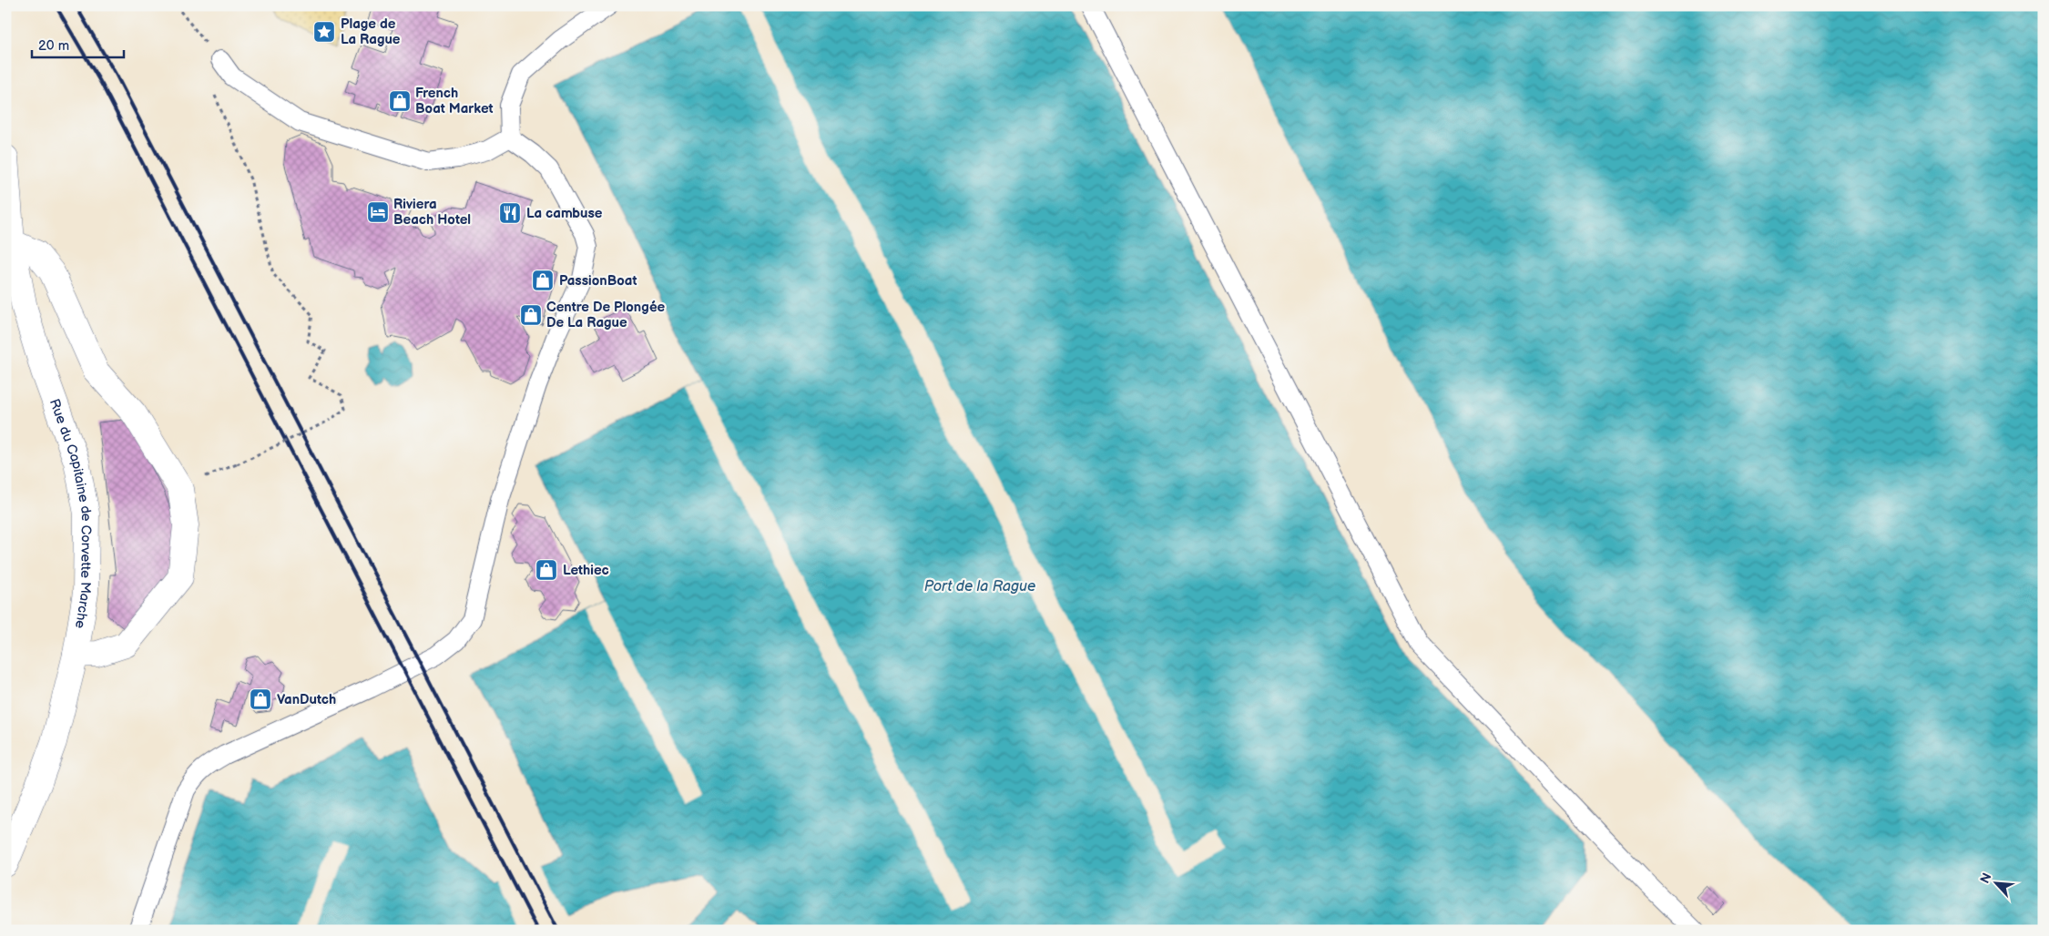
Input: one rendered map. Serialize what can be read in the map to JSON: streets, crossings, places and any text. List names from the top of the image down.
{
  "streets": {
    "main road": ["Rue du Capitaine de Corvette Marche"]
  },
  "water": ["Port de la Rague"],
  "places": {
    "place": ["Plage de La Rague"],
    "shop": [
      "French Boat Market",
      "PassionBoat",
      "Centre De Plongée De La Rague",
      "Lethiec",
      "VanDutch"
    ],
    "hotel": ["Riviera Beach Hotel"],
    "restaurant": ["La cambuse"]
  },
  "scale_bar": "20 m",
  "north": "top left"
}
